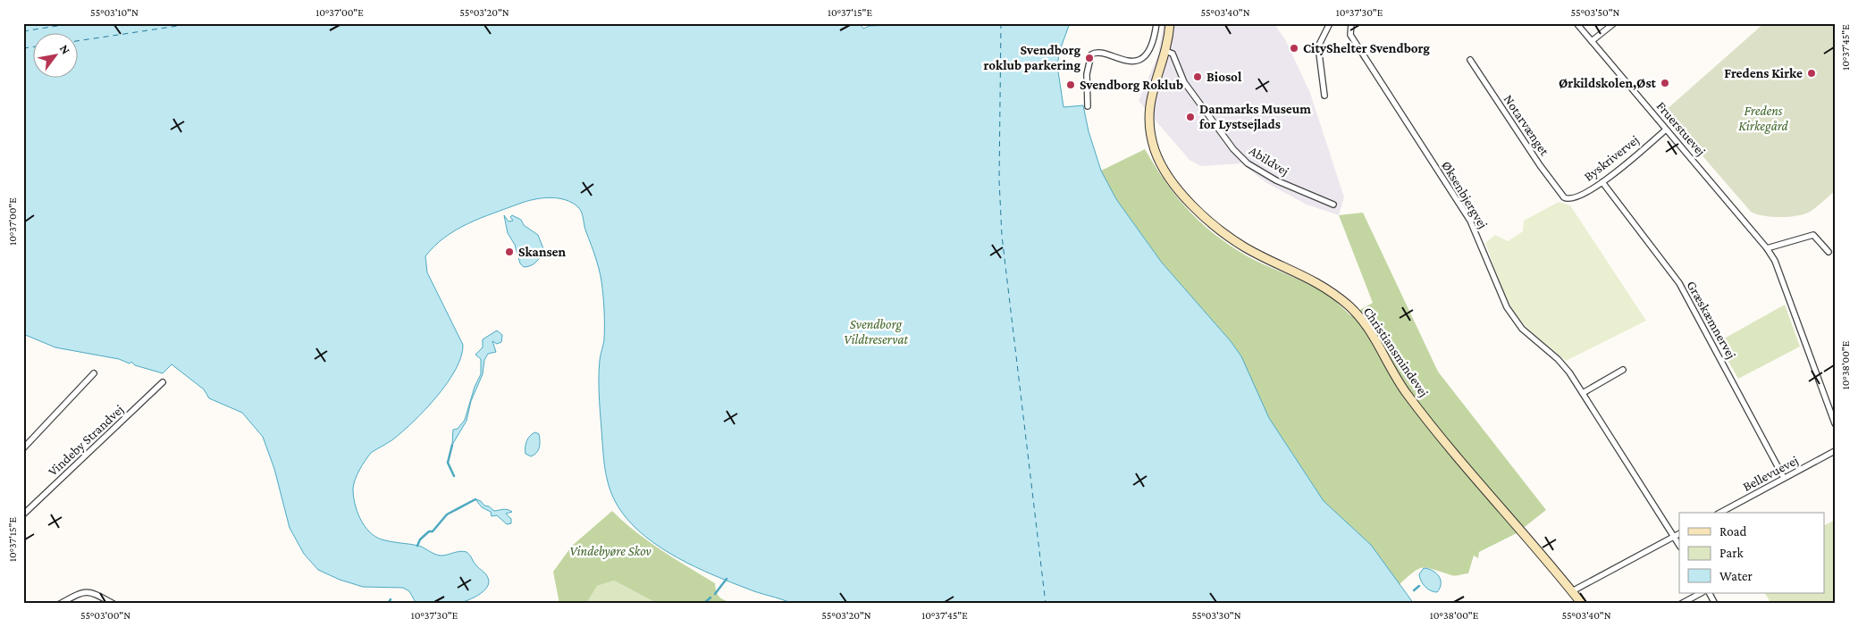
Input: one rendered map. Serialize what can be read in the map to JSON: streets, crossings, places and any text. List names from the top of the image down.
{
  "streets": {
    "street": [
      "Notarvænget",
      "Fruerstuevej",
      "Byskrivervej",
      "Abildvej",
      "Øksenbjergvej",
      "Græskæmnervej",
      "Christiansmindevej",
      "Vindeby Strandvej",
      "Bellevuevej"
    ]
  },
  "crossings": [
    ["Notarvænget", "Byskrivervej"],
    ["Fruerstuevej", "Byskrivervej"],
    ["Byskrivervej", "Græskæmnervej"],
    ["Abildvej", "Christiansmindevej"],
    ["Græskæmnervej", "Bellevuevej"]
  ],
  "parks": ["Fredens Kirkegård", "Svendborg Vildtreservat", "Vindebyøre Skov"],
  "places": [
    "CityShelter Svendborg",
    "Svendborg roklub parkering",
    "Fredens Kirke",
    "Biosol",
    "Ørkildskolen,Øst",
    "Svendborg Roklub",
    "Danmarks Museum for Lystsejlads",
    "Skansen"
  ],
  "legend": ["Road", "Park", "Water"],
  "north": "top right",
  "coordinates": [
    "55°03'10\"N",
    "10°37'00\"E",
    "55°03'20\"N",
    "10°37'15\"E",
    "55°03'40\"N",
    "10°37'30\"E",
    "55°03'50\"N",
    "10°37'45\"E",
    "10°38'00\"E",
    "55°03'00\"N",
    "55°03'30\"N"
  ]
}
